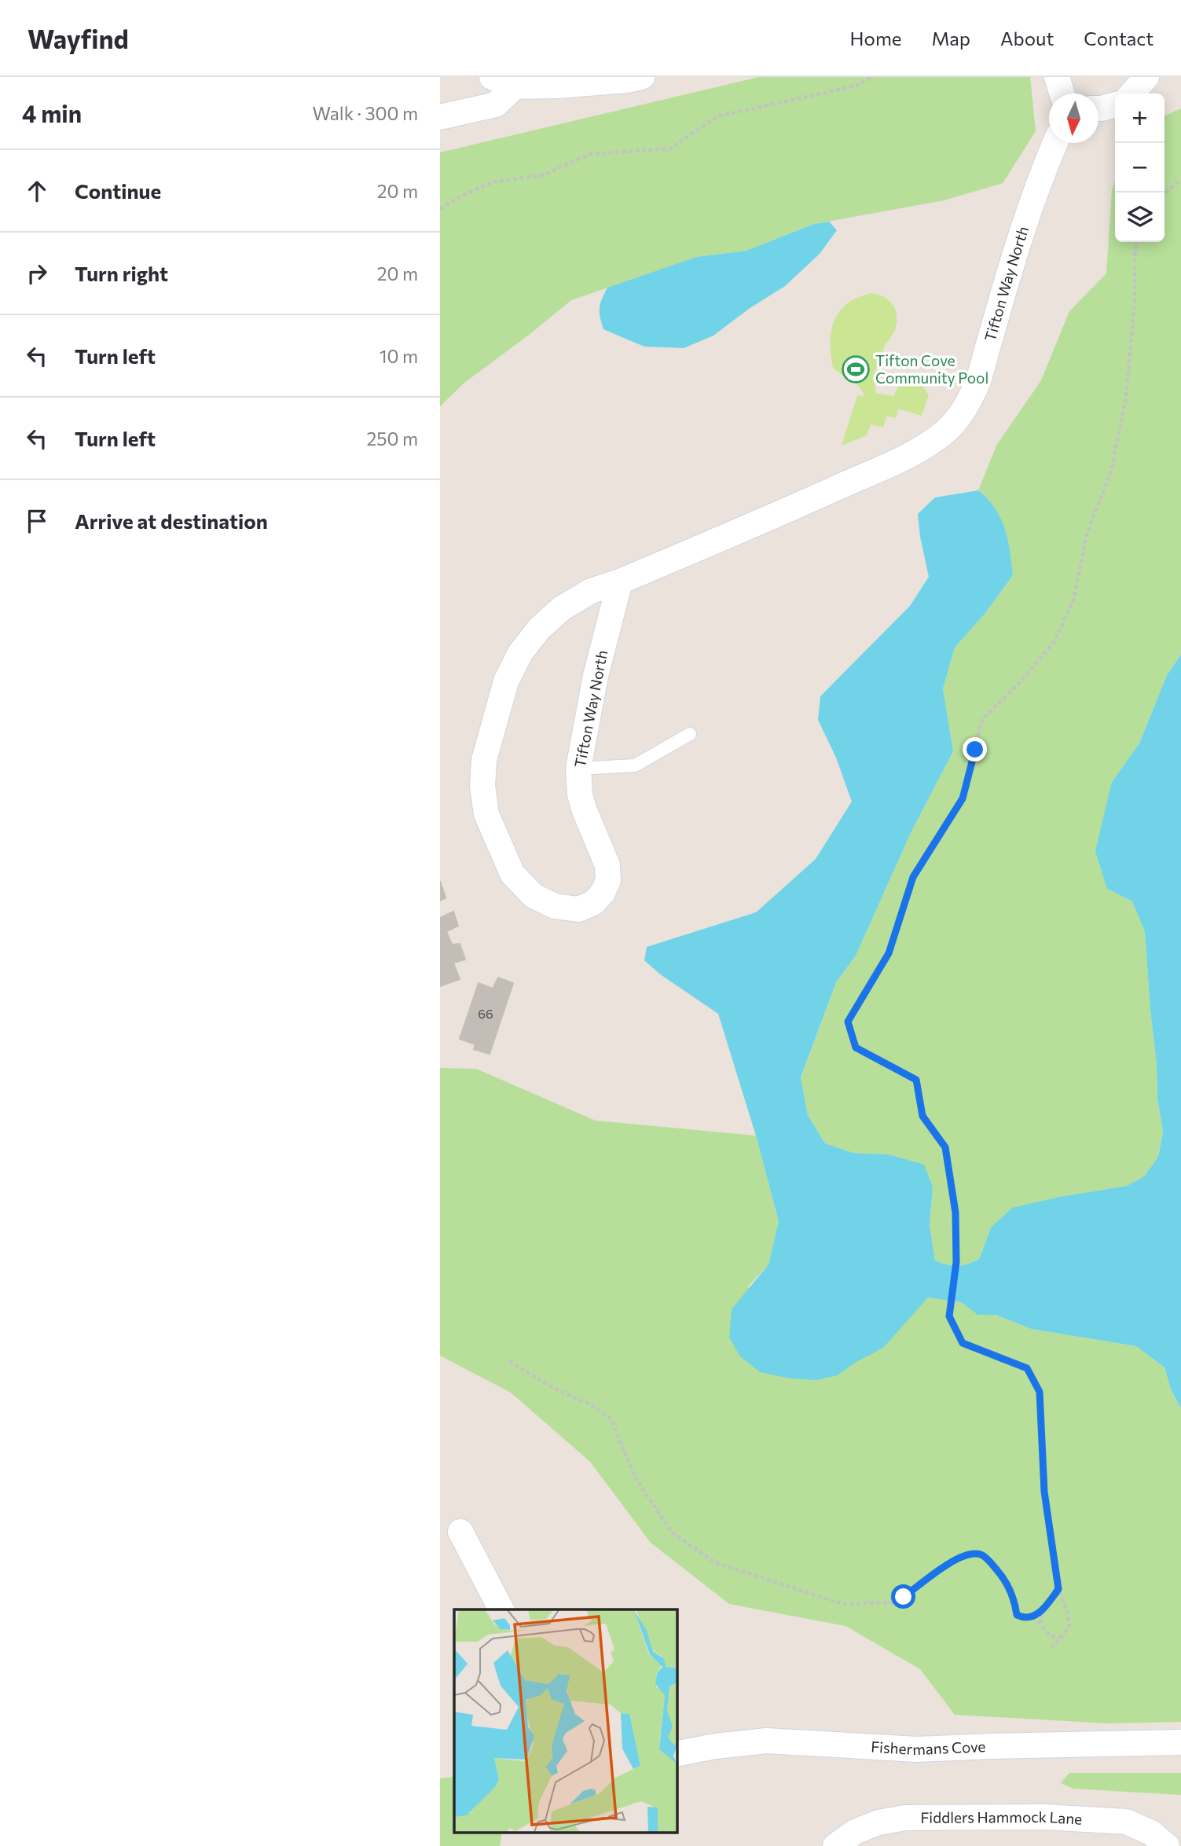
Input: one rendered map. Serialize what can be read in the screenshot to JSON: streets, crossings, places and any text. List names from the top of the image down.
{
  "streets": {
    "street": ["Tifton Way North", "Fishermans Cove", "Fiddlers Hammock Lane"]
  },
  "places": {
    "sports": ["Tifton Cove Community Pool"]
  },
  "house_numbers": ["66"],
  "north": "bottom",
  "page": {
    "header": "Wayfind",
    "nav": [
      "Home",
      "Map",
      "About",
      "Contact"
    ],
    "heading": ["4 min", "Walk · 300 m"],
    "map_buttons": ["+", "−"],
    "list": [
      ["Continue", "20 m"],
      ["Turn right", "20 m"],
      ["Turn left", "10 m"],
      ["Turn left", "250 m"],
      "Arrive at destination"
    ]
  }
}
